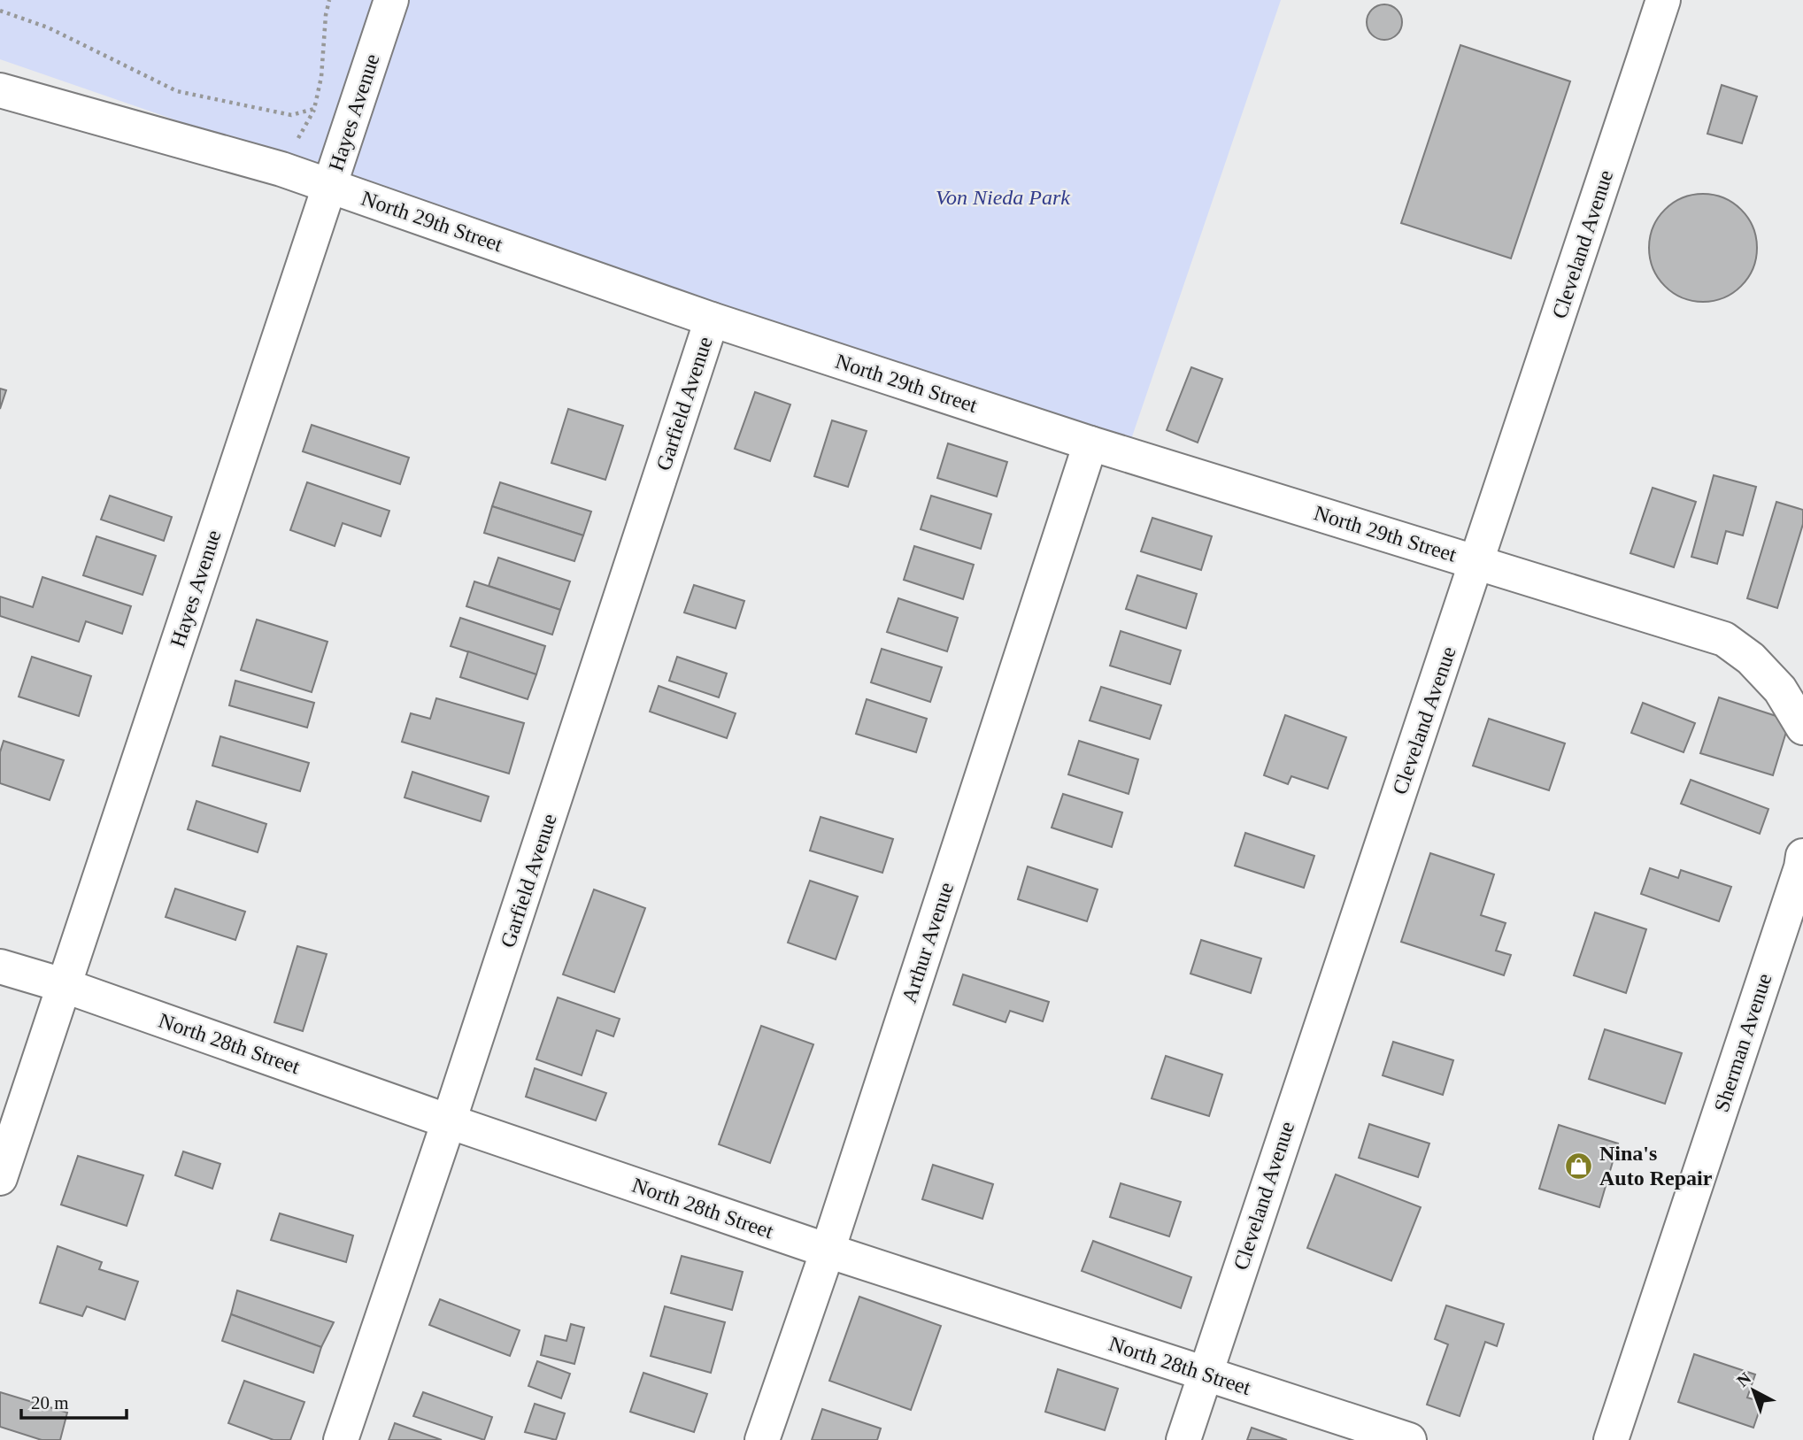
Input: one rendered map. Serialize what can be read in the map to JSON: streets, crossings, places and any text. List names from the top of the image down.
{
  "streets": {
    "street": [
      "Hayes Avenue",
      "North 29th Street",
      "Cleveland Avenue",
      "Garfield Avenue",
      "Arthur Avenue",
      "Sherman Avenue",
      "North 28th Street"
    ]
  },
  "crossings": [
    ["Hayes Avenue", "North 29th Street"],
    ["Hayes Avenue", "North 28th Street"],
    ["North 29th Street", "Cleveland Avenue"],
    ["North 29th Street", "Garfield Avenue"],
    ["North 29th Street", "Arthur Avenue"],
    ["Cleveland Avenue", "North 28th Street"],
    ["Garfield Avenue", "North 28th Street"],
    ["Arthur Avenue", "North 28th Street"]
  ],
  "parks": ["Von Nieda Park"],
  "places": {
    "shop": ["Nina's Auto Repair"]
  },
  "scale_bar": "20 m",
  "north": "top left"
}
